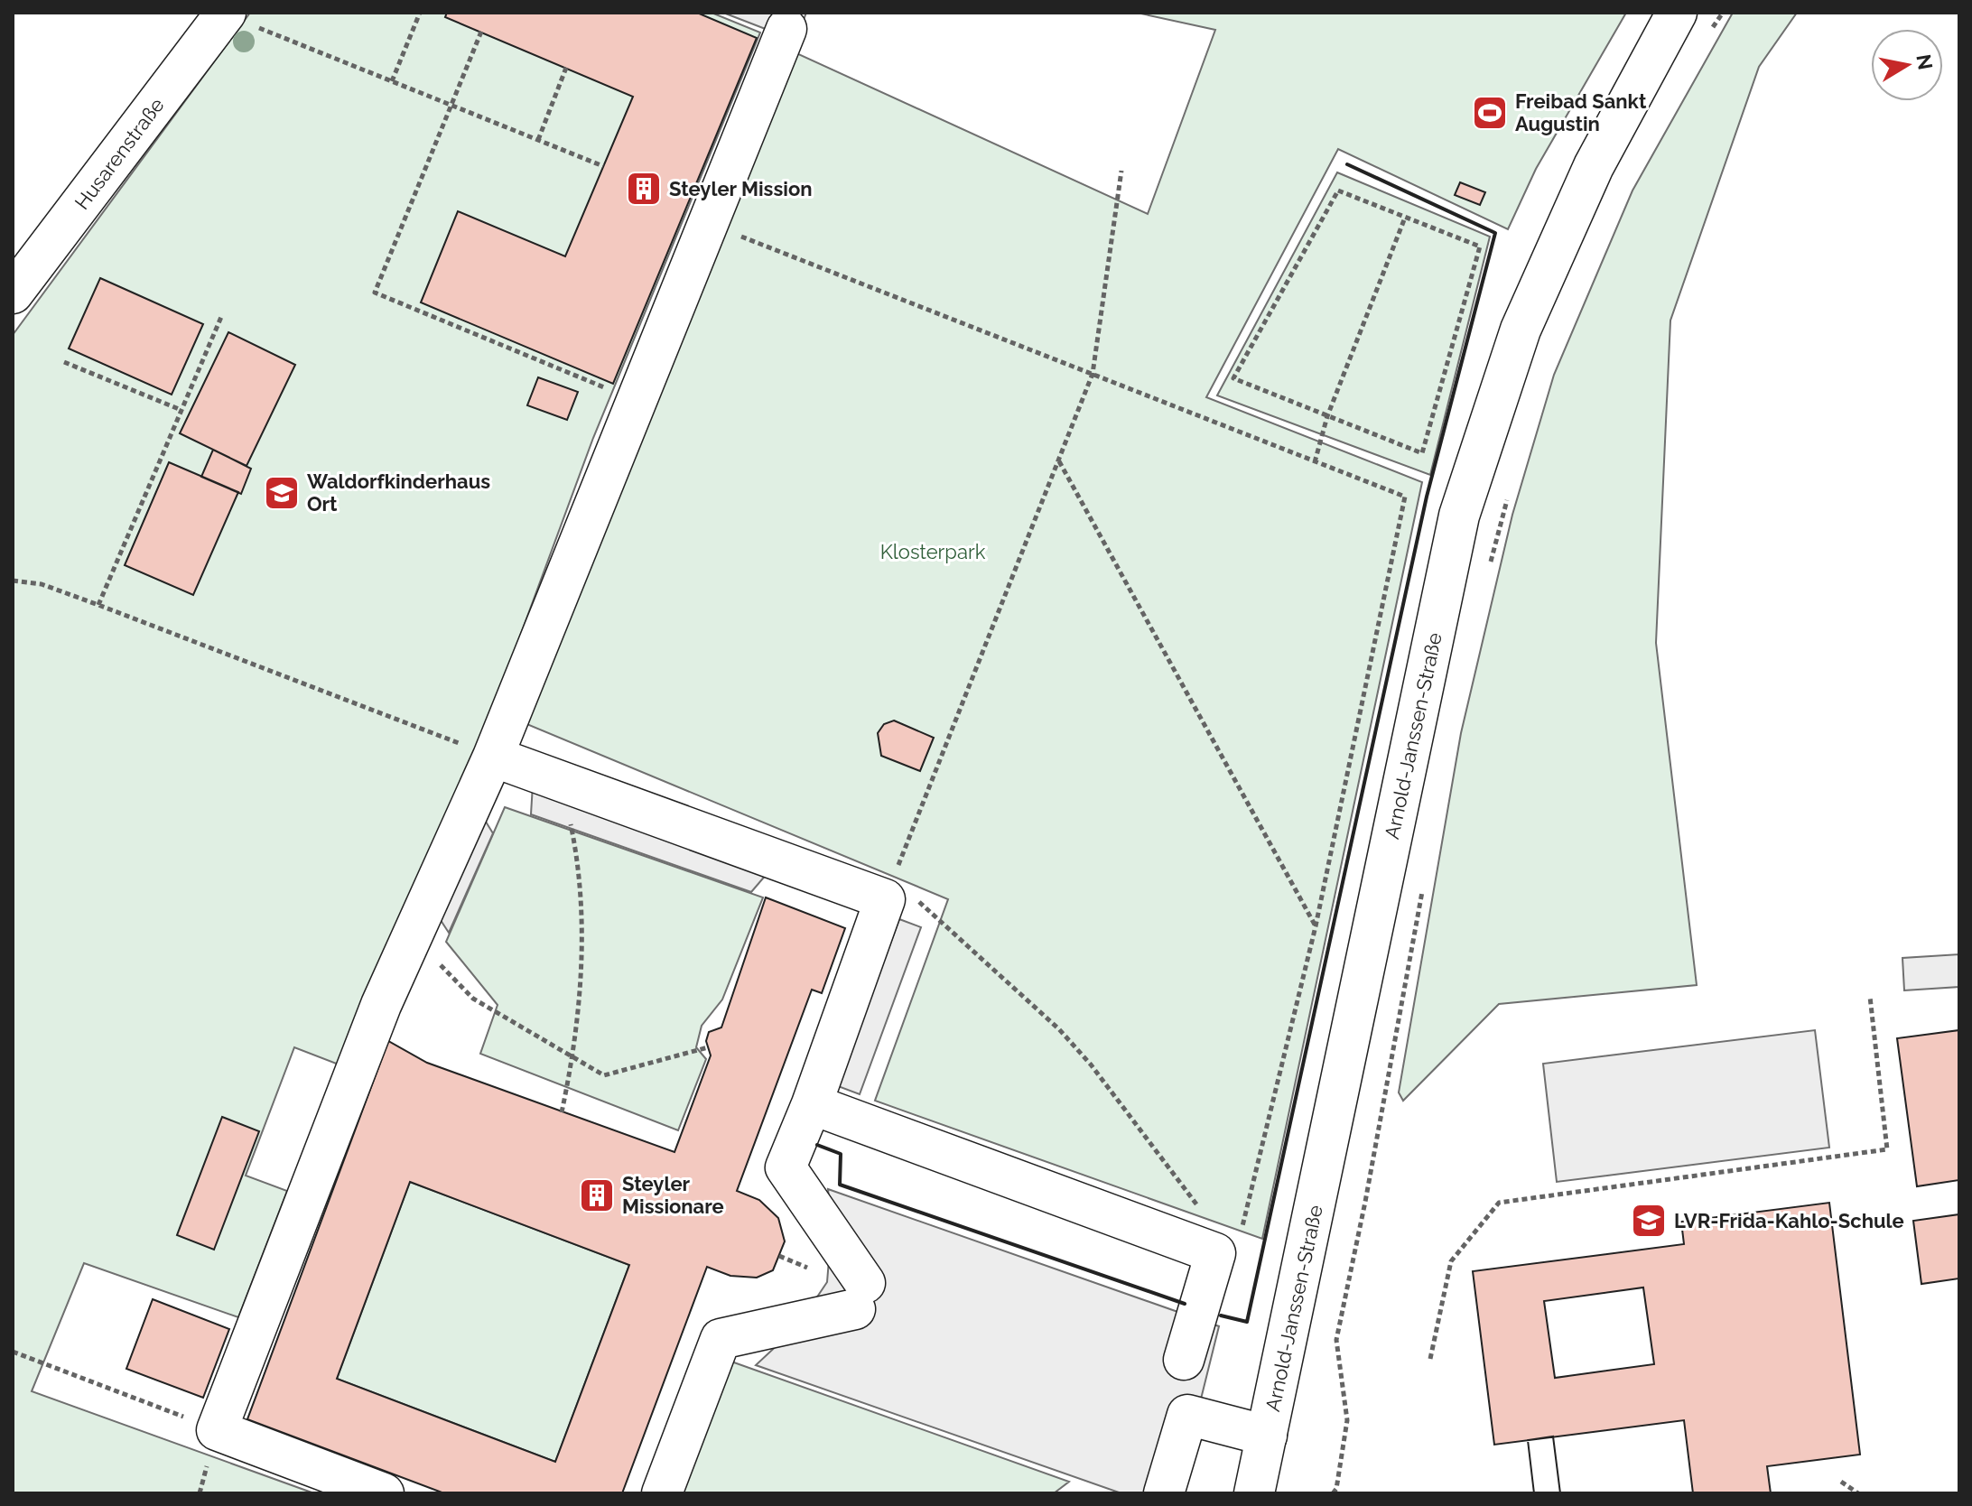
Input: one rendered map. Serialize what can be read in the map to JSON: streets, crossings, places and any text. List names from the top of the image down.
{
  "streets": {
    "main road": ["Husarenstraße", "Arnold-Janssen-Straße"]
  },
  "parks": ["Klosterpark"],
  "places": {
    "sports": ["Freibad Sankt Augustin"],
    "building": ["Steyler Mission", "Steyler Missionare"],
    "school or university": ["Waldorfkinderhaus Ort", "LVR-Frida-Kahlo-Schule"]
  },
  "north": "right"
}
